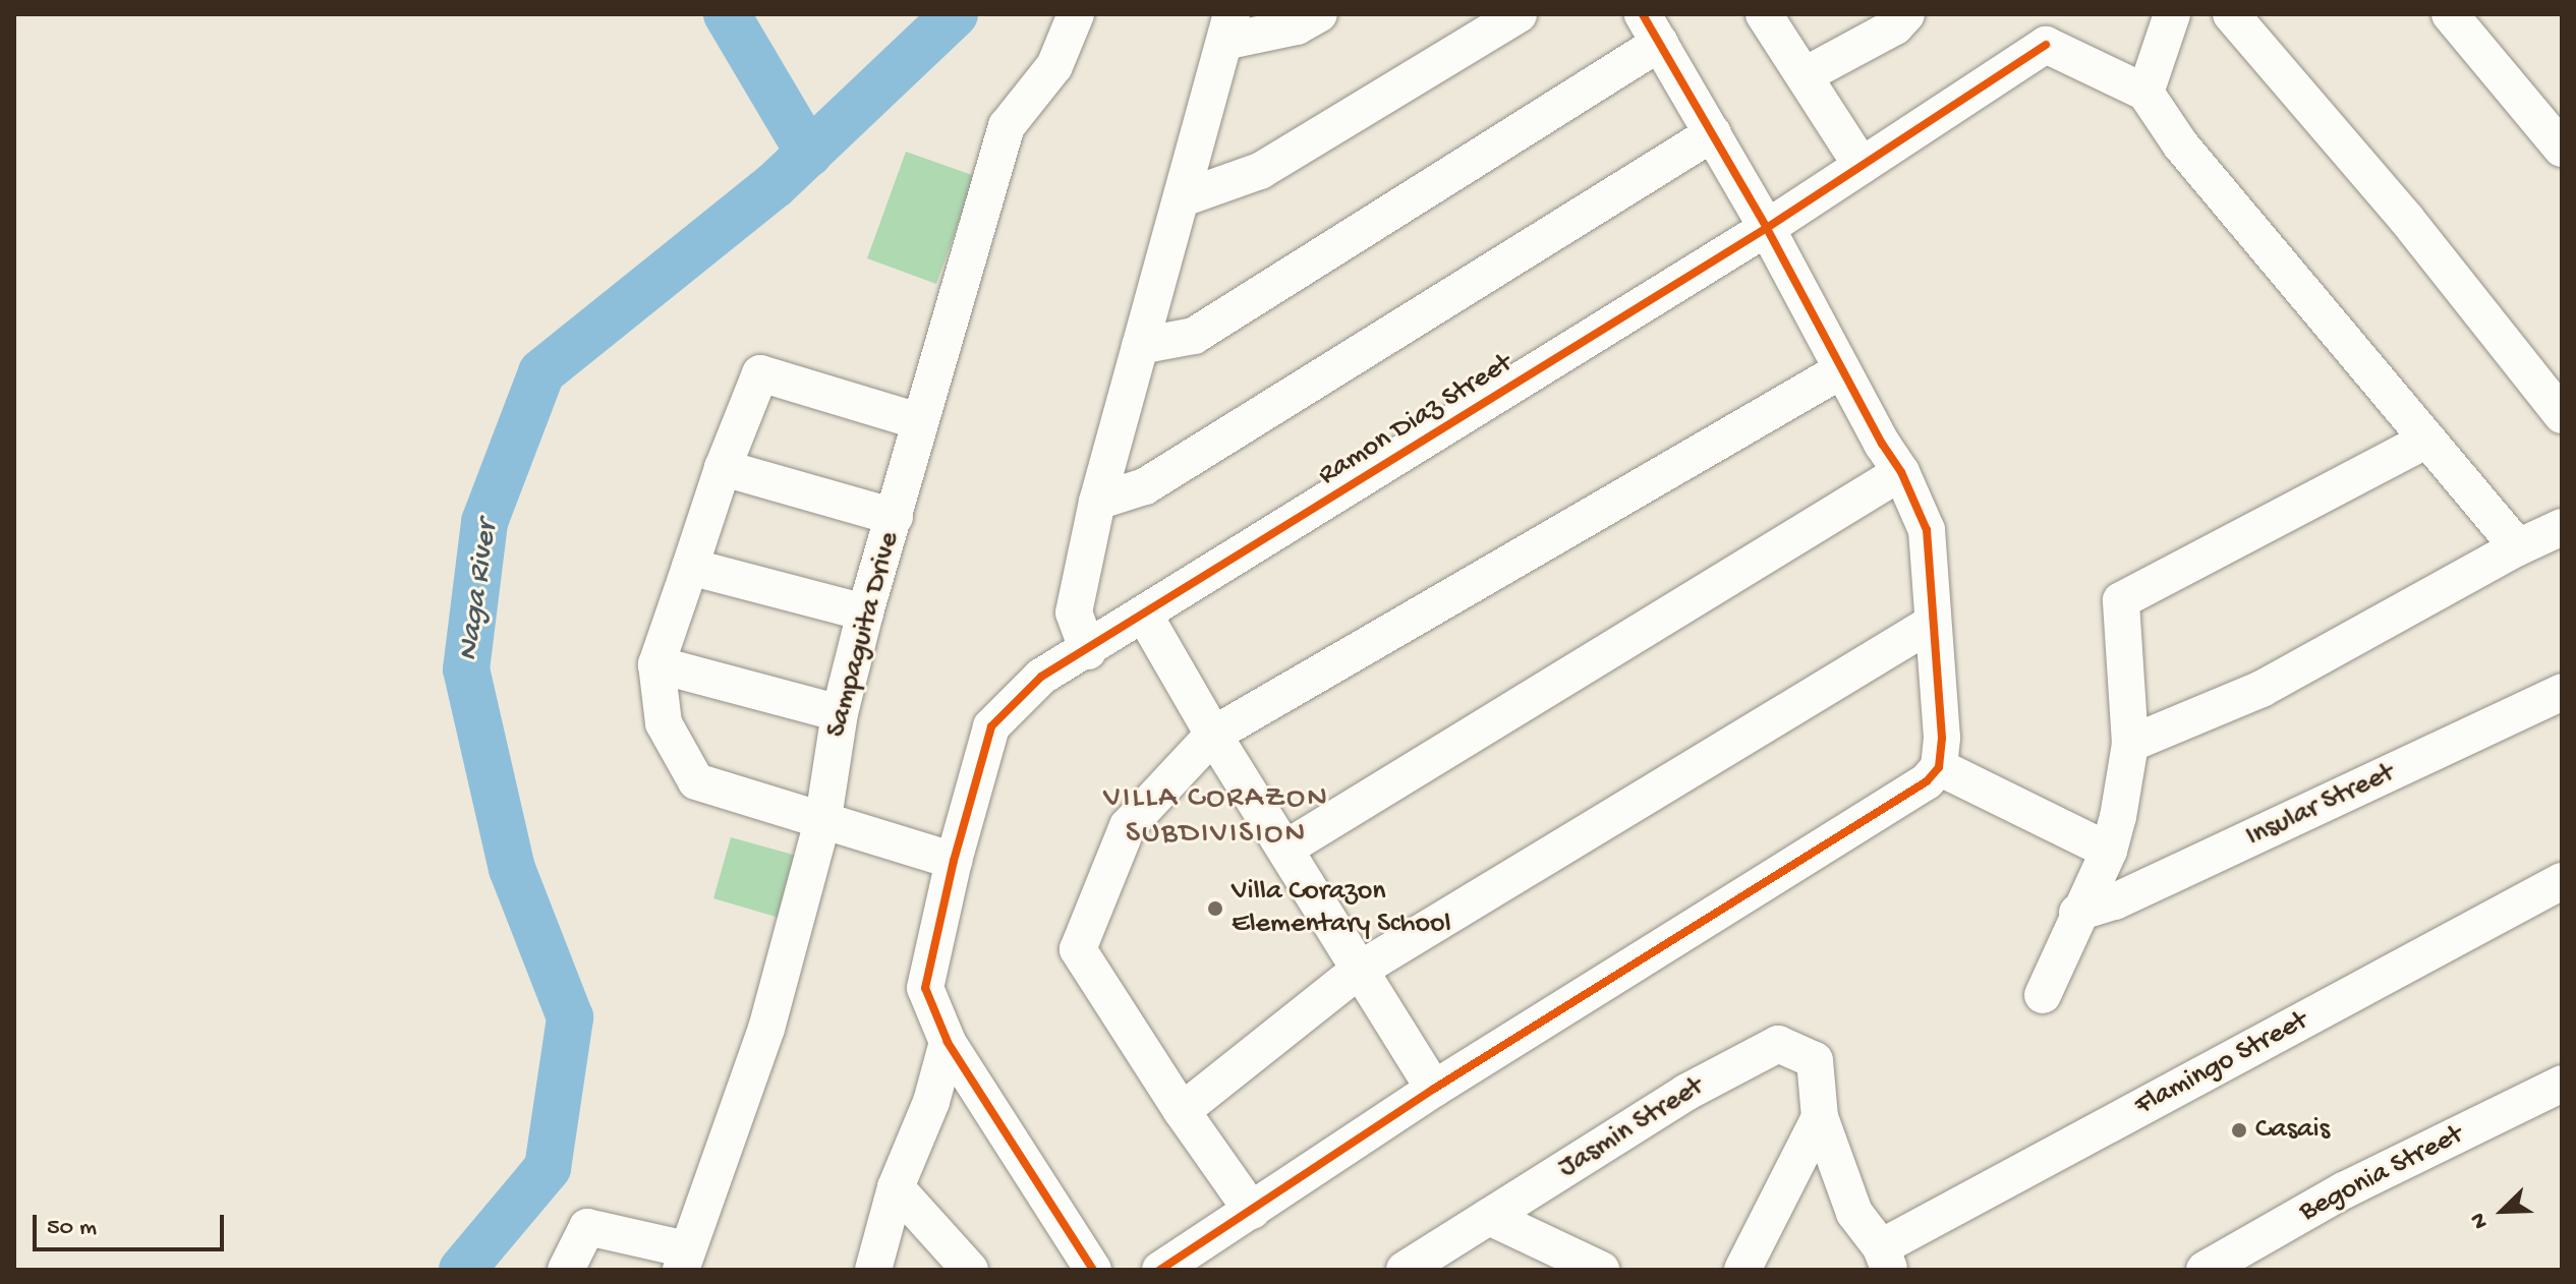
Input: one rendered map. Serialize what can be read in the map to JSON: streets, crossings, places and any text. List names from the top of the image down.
{
  "streets": {
    "street": [
      "Ramon Diaz Street",
      "Sampaguita Drive",
      "Insular Street",
      "Flamingo Street",
      "Jasmin Street",
      "Begonia Street"
    ]
  },
  "districts": ["VILLA CORAZON SUBDIVISION"],
  "water": ["Naga River"],
  "places": ["Villa Corazon Elementary School", "Casais"],
  "scale_bar": "50 m",
  "north": "bottom left"
}
